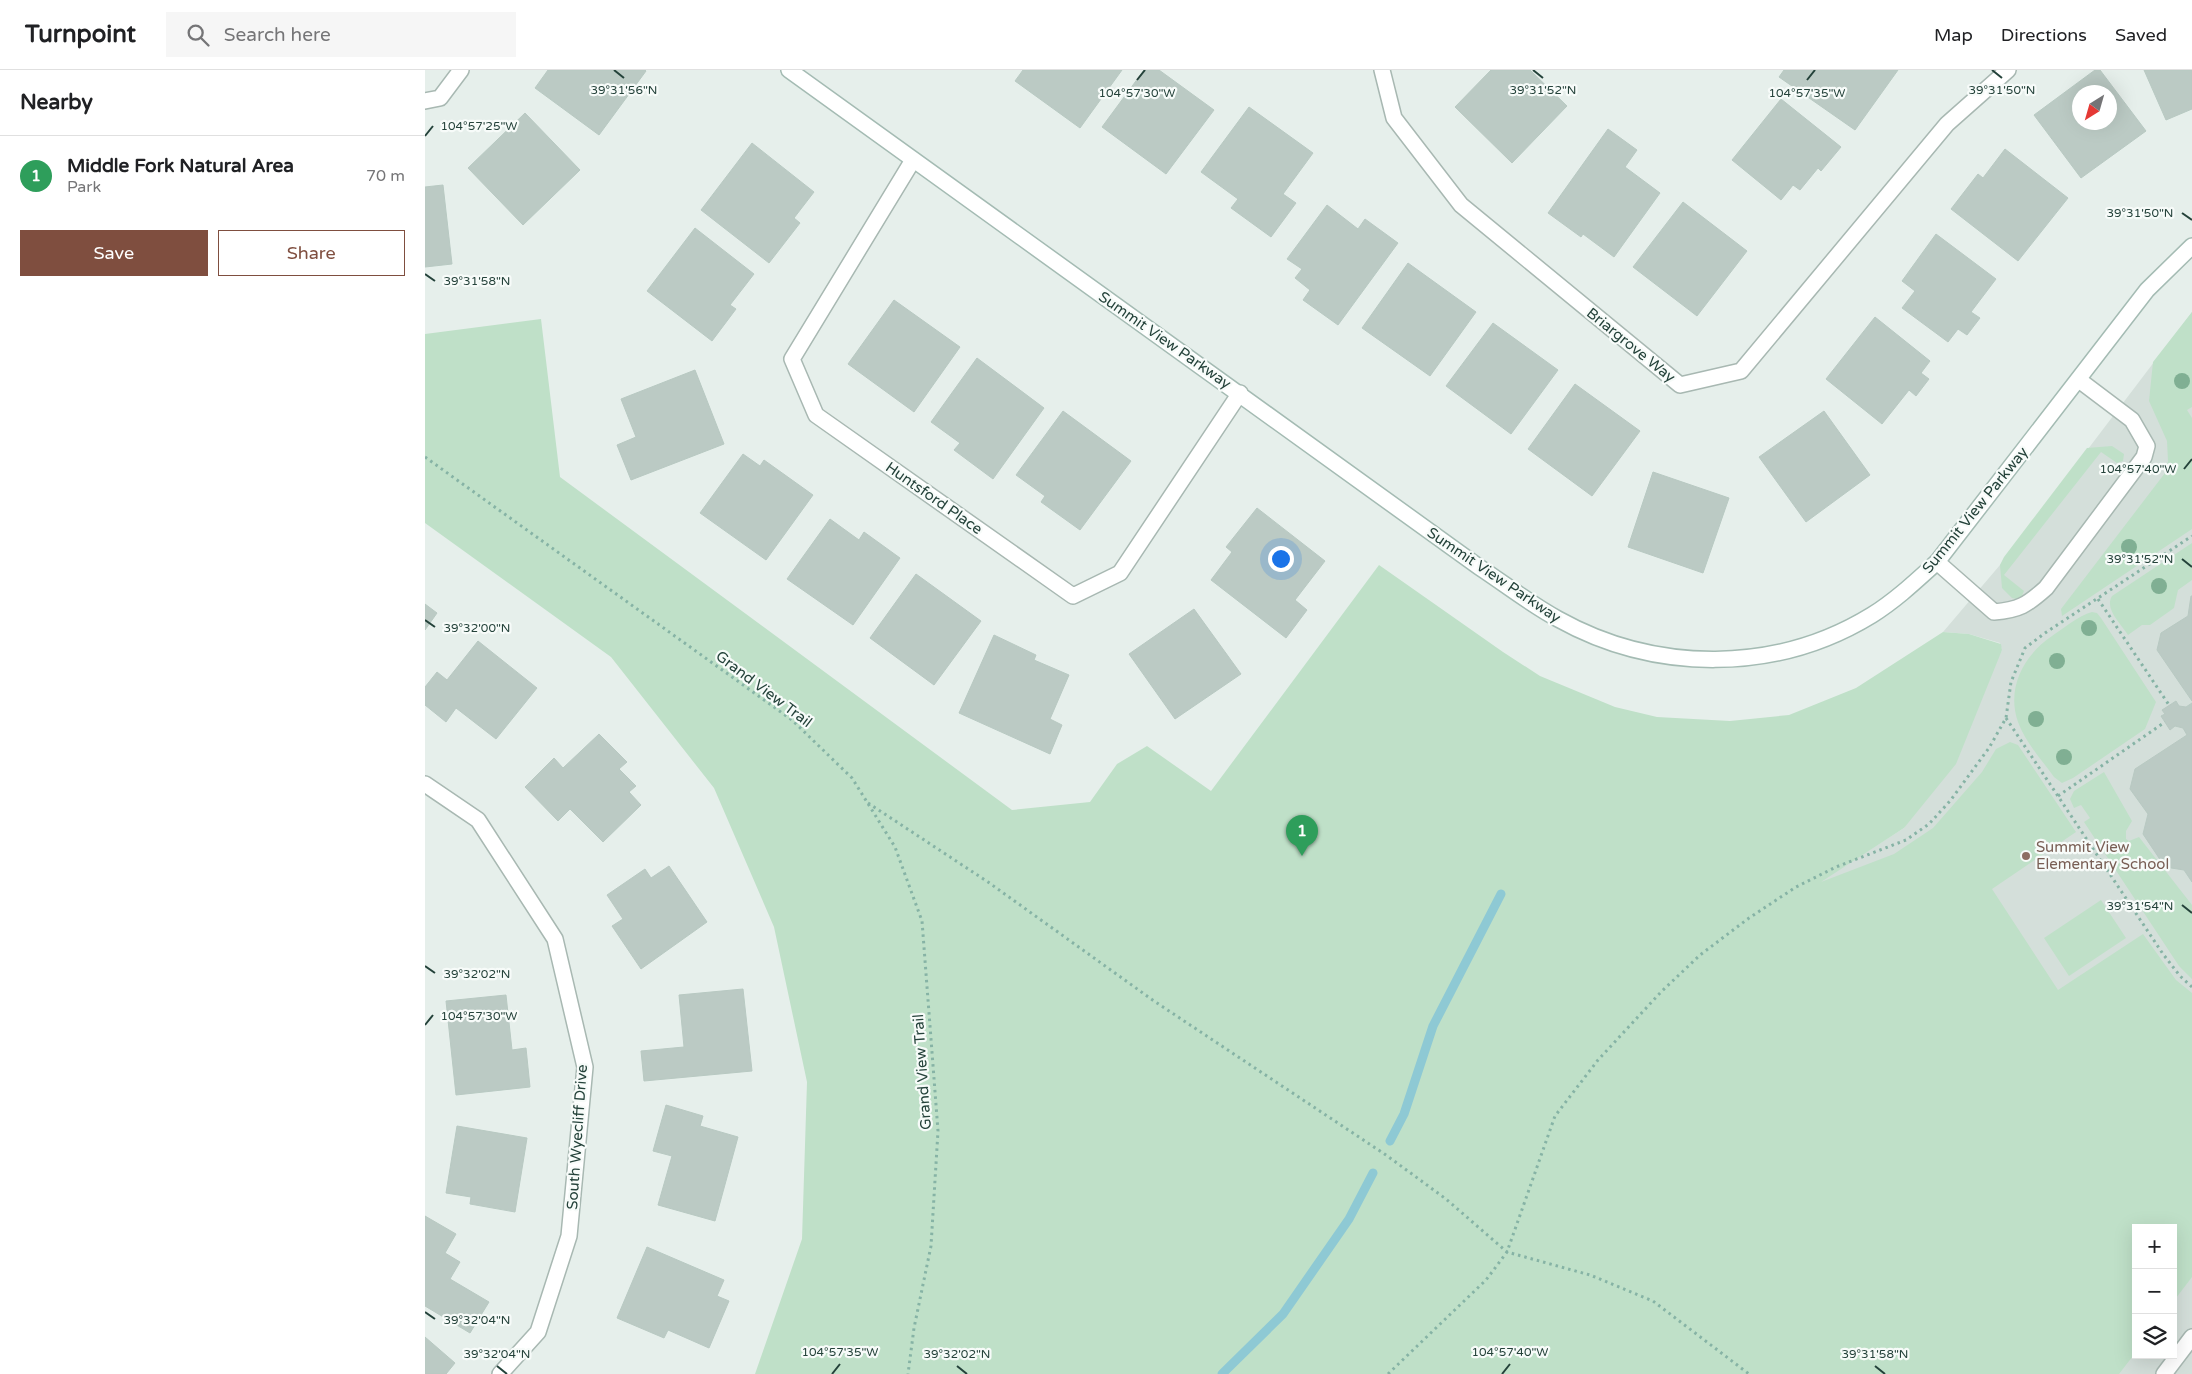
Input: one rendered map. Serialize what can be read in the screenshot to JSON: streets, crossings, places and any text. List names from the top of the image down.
{
  "streets": {
    "street": [
      "Summit View Parkway",
      "Briargrove Way",
      "Huntsford Place",
      "South Wyecliff Drive"
    ],
    "path": ["Grand View Trail"]
  },
  "crossings": [
    ["Summit View Parkway", "Huntsford Place"]
  ],
  "places": ["Summit View Elementary School"],
  "north": "bottom left",
  "page": {
    "header": "Turnpoint",
    "search": "Search here",
    "nav": ["Map", "Directions", "Saved"],
    "heading": "Nearby",
    "list": [
      {
        "mark": "1",
        "name": "Middle Fork Natural Area",
        "note": "Park",
        "value": "70 m"
      }
    ],
    "buttons": ["Save", "Share"],
    "pins": "1",
    "map_buttons": ["+", "−"]
  },
  "coordinates": [
    "39°31'56\"N",
    "39°31'52\"N",
    "39°31'50\"N",
    "104°57'30\"W",
    "104°57'35\"W",
    "104°57'25\"W",
    "39°31'58\"N",
    "104°57'40\"W",
    "39°32'00\"N",
    "39°31'54\"N",
    "39°32'02\"N",
    "39°32'04\"N"
  ]
}
